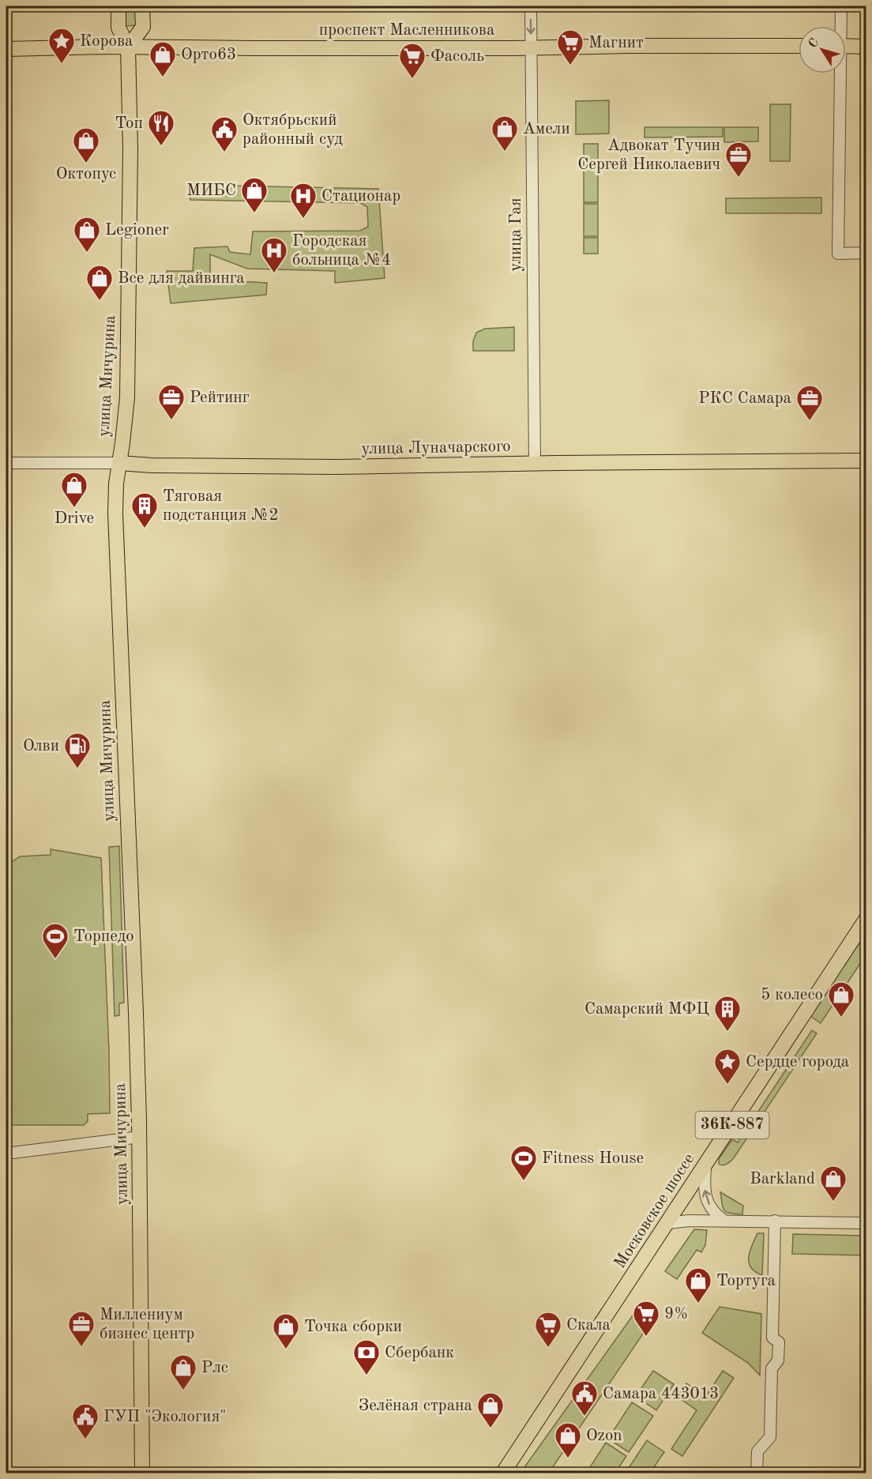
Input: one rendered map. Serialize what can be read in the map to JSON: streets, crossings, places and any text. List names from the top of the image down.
{
  "streets": {
    "main road": [
      "проспект Масленникова",
      "улица Мичурина",
      "улица Луначарского",
      "36К-887",
      "Московское шоссе"
    ],
    "street": ["улица Гая"]
  },
  "crossings": [
    ["проспект Масленникова", "улица Гая"],
    ["проспект Масленникова", "улица Мичурина"],
    ["улица Гая", "улица Луначарского"],
    ["улица Мичурина", "улица Луначарского"]
  ],
  "places": {
    "place": ["Корова", "Сердце города"],
    "supermarket": [
      "Магнит",
      "Фасоль",
      "9%",
      "Скала"
    ],
    "shop": [
      "Орто63",
      "Амели",
      "Октопус",
      "МИБС",
      "Legioner",
      "Все для дайвинга",
      "Drive",
      "5 колесо",
      "Barkland",
      "Тортуга",
      "Точка сборки",
      "Рлс",
      "Зелёная страна",
      "Ozon"
    ],
    "restaurant": ["Топ"],
    "public building": ["Октябрьский районный суд", "Самара 443013", "ГУП \"Экология\""],
    "office": [
      "Адвокат Тучин Сергей Николаевич",
      "Рейтинг",
      "РКС Самара",
      "Миллениум бизнес центр"
    ],
    "hospital": ["Стационар", "Городская больница №4"],
    "building": ["Тяговая подстанция №2", "Самарский МФЦ"],
    "fuel station": ["Олви"],
    "sports": ["Торпедо", "Fitness House"],
    "bank": ["Сбербанк"]
  },
  "north": "top left"
}
